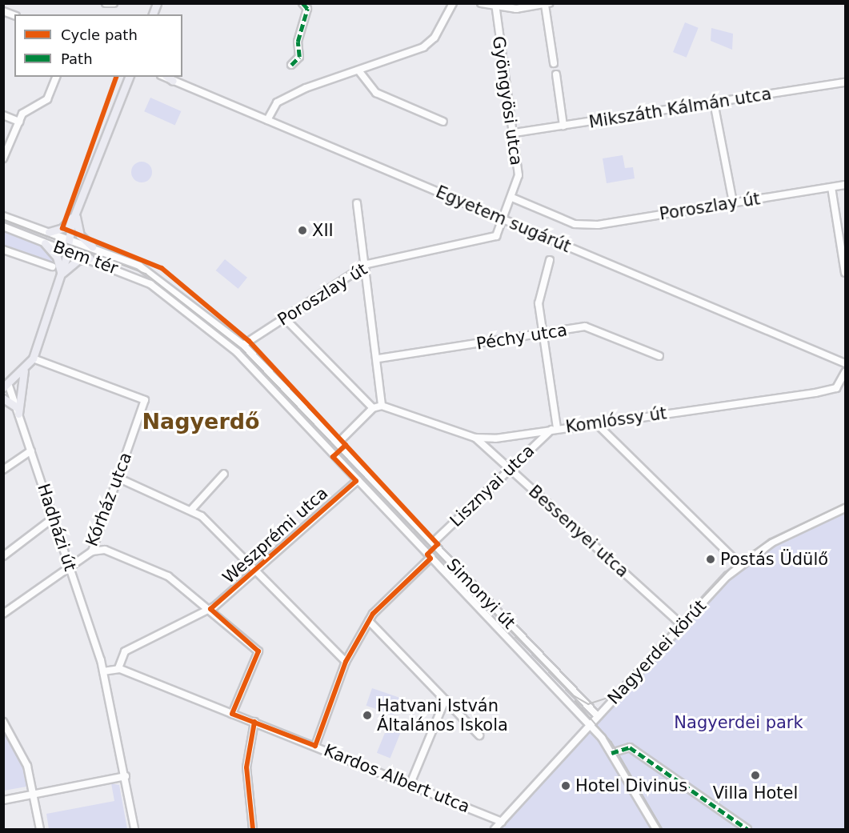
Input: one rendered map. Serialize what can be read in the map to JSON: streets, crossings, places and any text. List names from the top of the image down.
{
  "streets": {
    "main road": ["Hadházi út"],
    "street": [
      "Gyöngyösi utca",
      "Mikszáth Kálmán utca",
      "Poroszlay út",
      "Egyetem sugárút",
      "Bem tér",
      "Péchy utca",
      "Komlóssy út",
      "Lisznyai utca",
      "Kórház utca",
      "Bessenyei utca",
      "Weszprémi utca",
      "Simonyi út",
      "Nagyerdei körút",
      "Kardos Albert utca"
    ]
  },
  "crossings": [
    ["Gyöngyösi utca", "Mikszáth Kálmán utca"],
    ["Gyöngyösi utca", "Poroszlay út"],
    ["Gyöngyösi utca", "Egyetem sugárút"],
    ["Poroszlay út", "Simonyi út"],
    ["Bem tér", "Hadházi út"],
    ["Bem tér", "Simonyi út"],
    ["Komlóssy út", "Lisznyai utca"],
    ["Komlóssy út", "Bessenyei utca"],
    ["Lisznyai utca", "Bessenyei utca"],
    ["Lisznyai utca", "Simonyi út"],
    ["Kórház utca", "Hadházi út"],
    ["Bessenyei utca", "Nagyerdei körút"],
    ["Weszprémi utca", "Simonyi út"],
    ["Weszprémi utca", "Kardos Albert utca"],
    ["Simonyi út", "Nagyerdei körút"],
    ["Nagyerdei körút", "Kardos Albert utca"]
  ],
  "districts": ["Nagyerdő"],
  "parks": ["Nagyerdei park"],
  "places": [
    "XII",
    "Postás Üdülő",
    "Hatvani István Általános Iskola",
    "Villa Hotel",
    "Hotel Divinus"
  ],
  "legend": ["Cycle path", "Path"]
}
